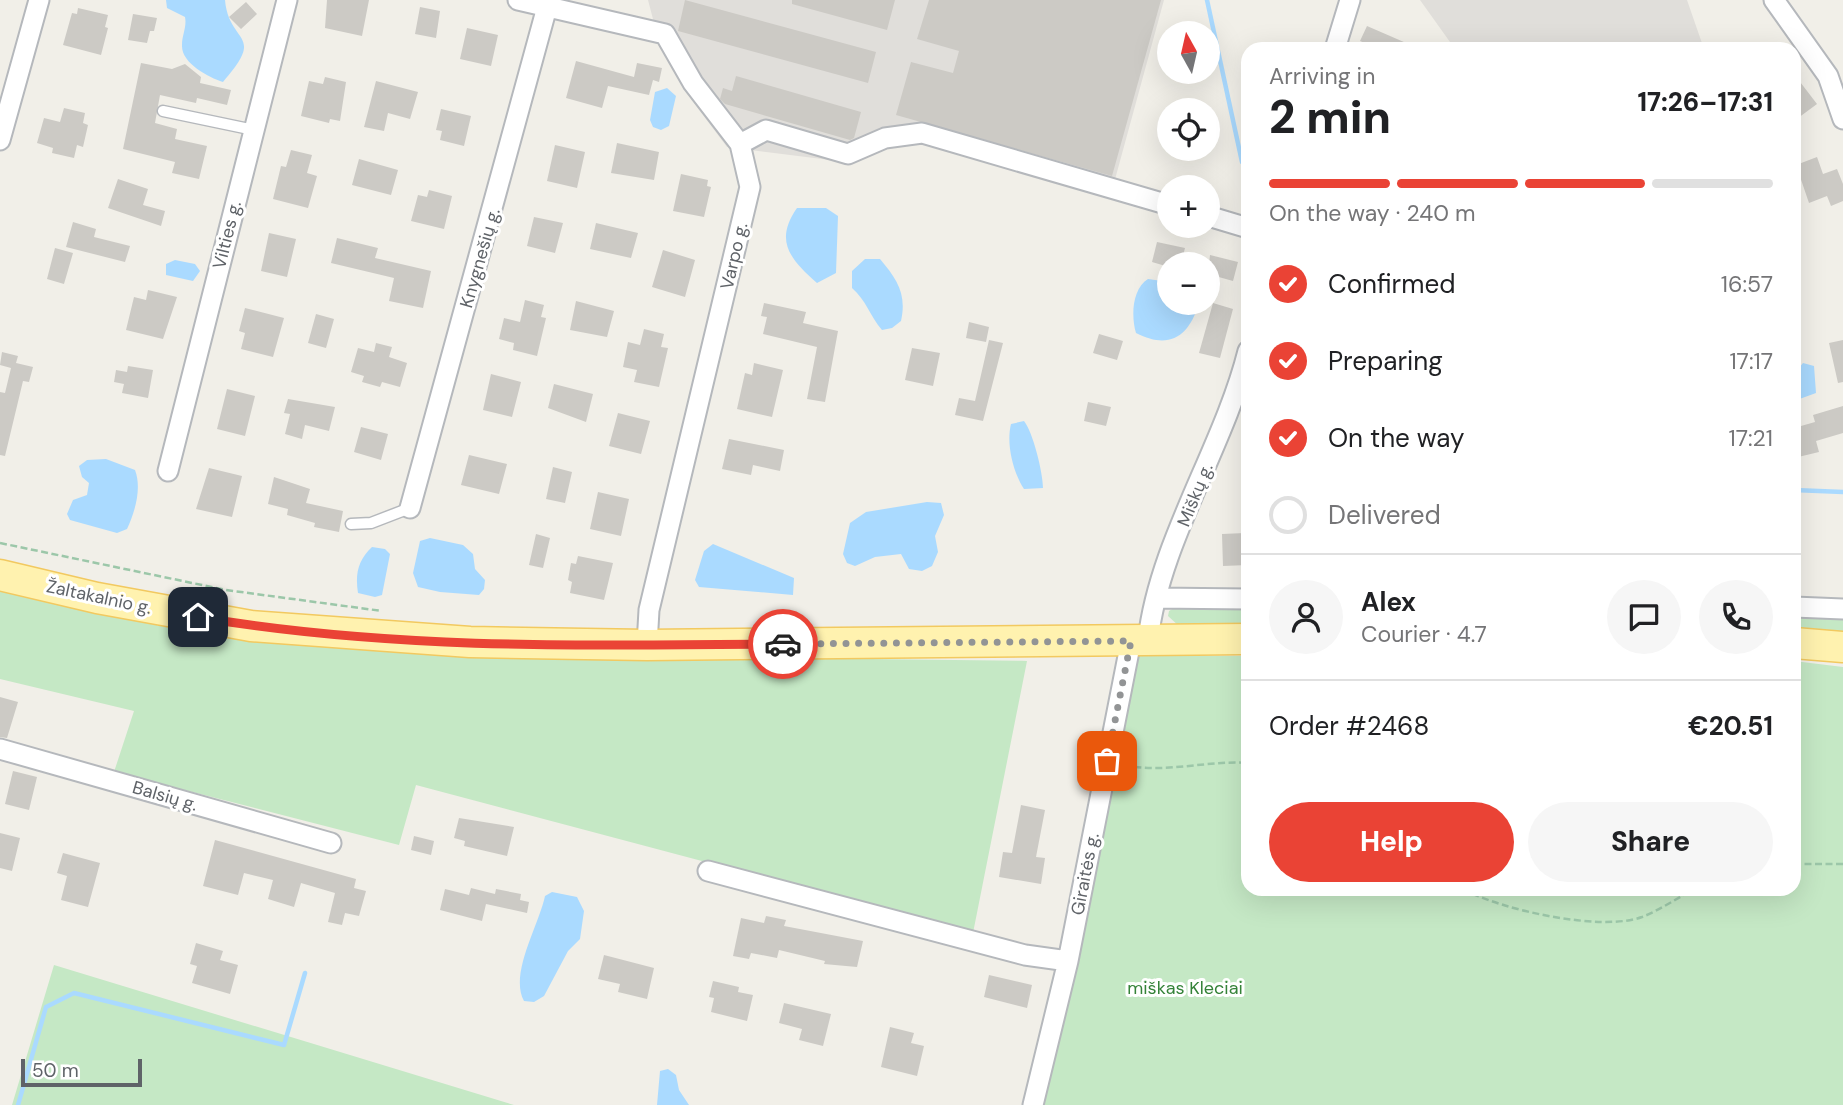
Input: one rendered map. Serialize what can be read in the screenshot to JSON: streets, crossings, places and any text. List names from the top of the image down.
{
  "streets": {
    "main road": ["Žaltakalnio g."],
    "street": [
      "Vilties g.",
      "Varpo g.",
      "Knygnešių g.",
      "Miškų g.",
      "Balsių g.",
      "Giraitės g."
    ]
  },
  "crossings": [
    ["Varpo g.", "Knygnešių g."],
    ["Varpo g.", "Žaltakalnio g."],
    ["Miškų g.", "Žaltakalnio g."],
    ["Miškų g.", "Giraitės g."],
    ["Žaltakalnio g.", "Giraitės g."]
  ],
  "parks": ["miškas Kleciai"],
  "scale_bar": "50 m",
  "north": "top",
  "page": {
    "map_buttons": ["+", "−"],
    "heading": ["2 min", "Arriving in", "17:26–17:31"],
    "panel": [
      "Alex",
      "Courier · 4.7",
      "Order #2468",
      "€20.51"
    ],
    "bar": "On the way · 240 m",
    "list": [
      ["Confirmed", "16:57"],
      ["Preparing", "17:17"],
      ["On the way", "17:21"],
      "Delivered"
    ],
    "buttons": ["Help", "Share"],
    "scale": "50 m"
  }
}
